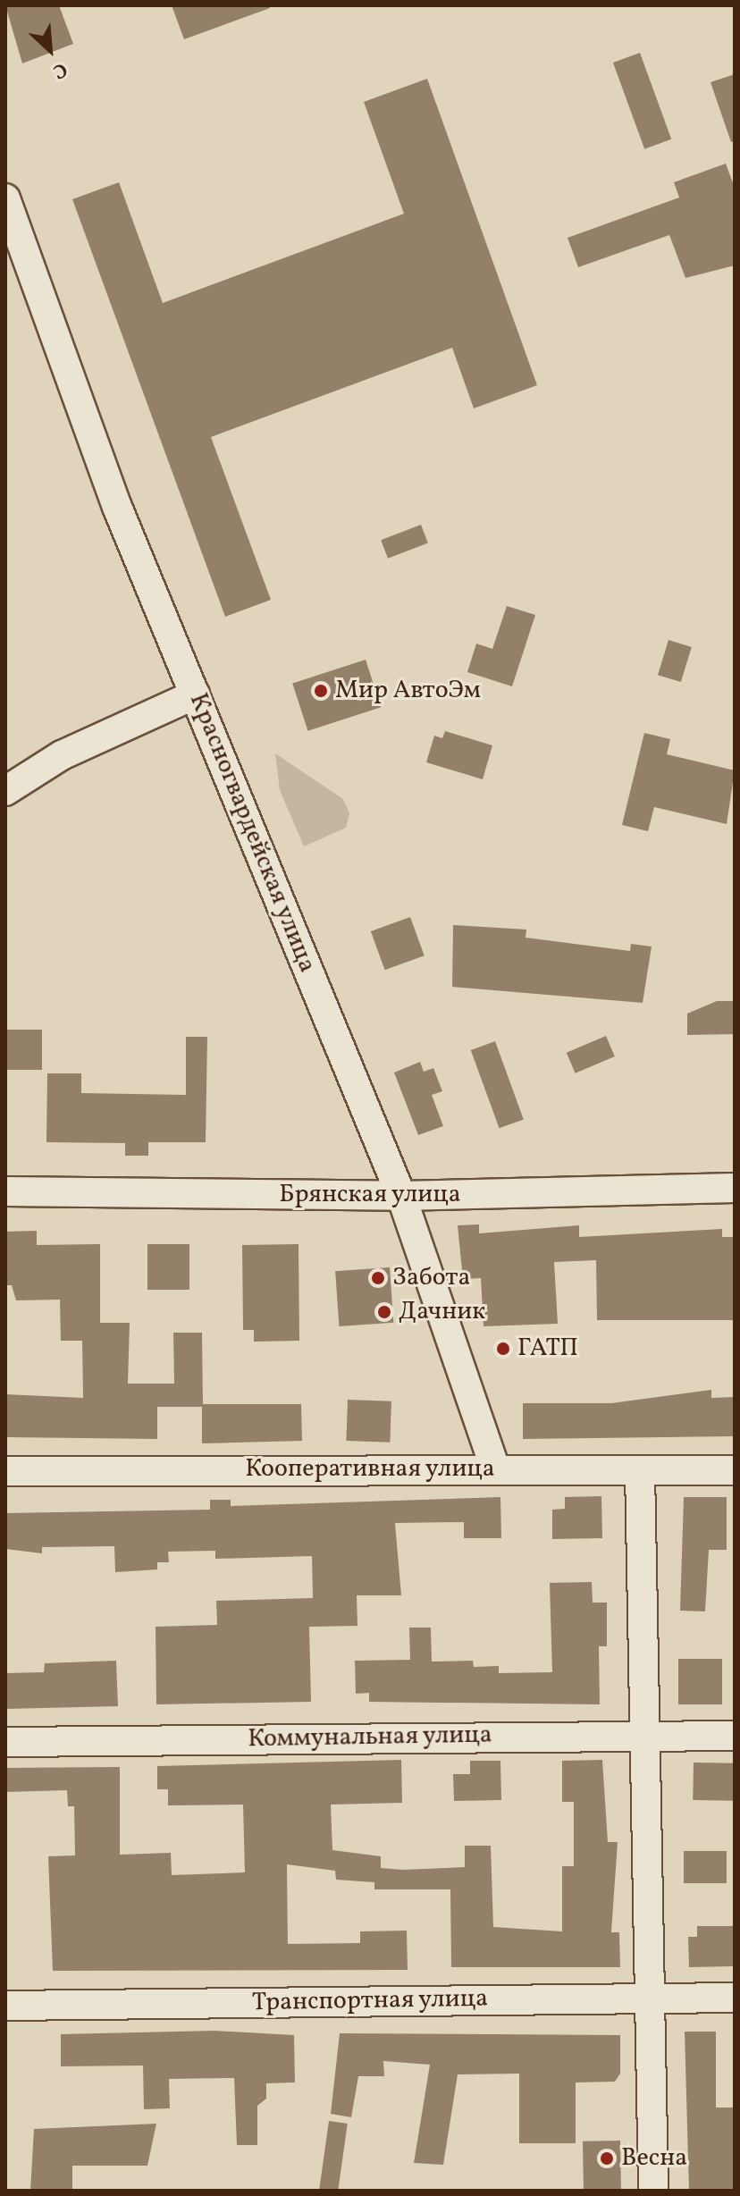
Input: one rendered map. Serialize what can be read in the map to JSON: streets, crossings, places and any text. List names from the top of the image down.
{
  "streets": {
    "street": [
      "Красногвардейская улица",
      "Брянская улица",
      "Кооперативная улица",
      "Коммунальная улица",
      "Транспортная улица"
    ]
  },
  "crossings": [
    ["Красногвардейская улица", "Брянская улица"],
    ["Красногвардейская улица", "Кооперативная улица"]
  ],
  "places": [
    "Мир АвтоЭм",
    "Забота",
    "Дачник",
    "ГАТП",
    "Весна"
  ],
  "north": "bottom right"
}
